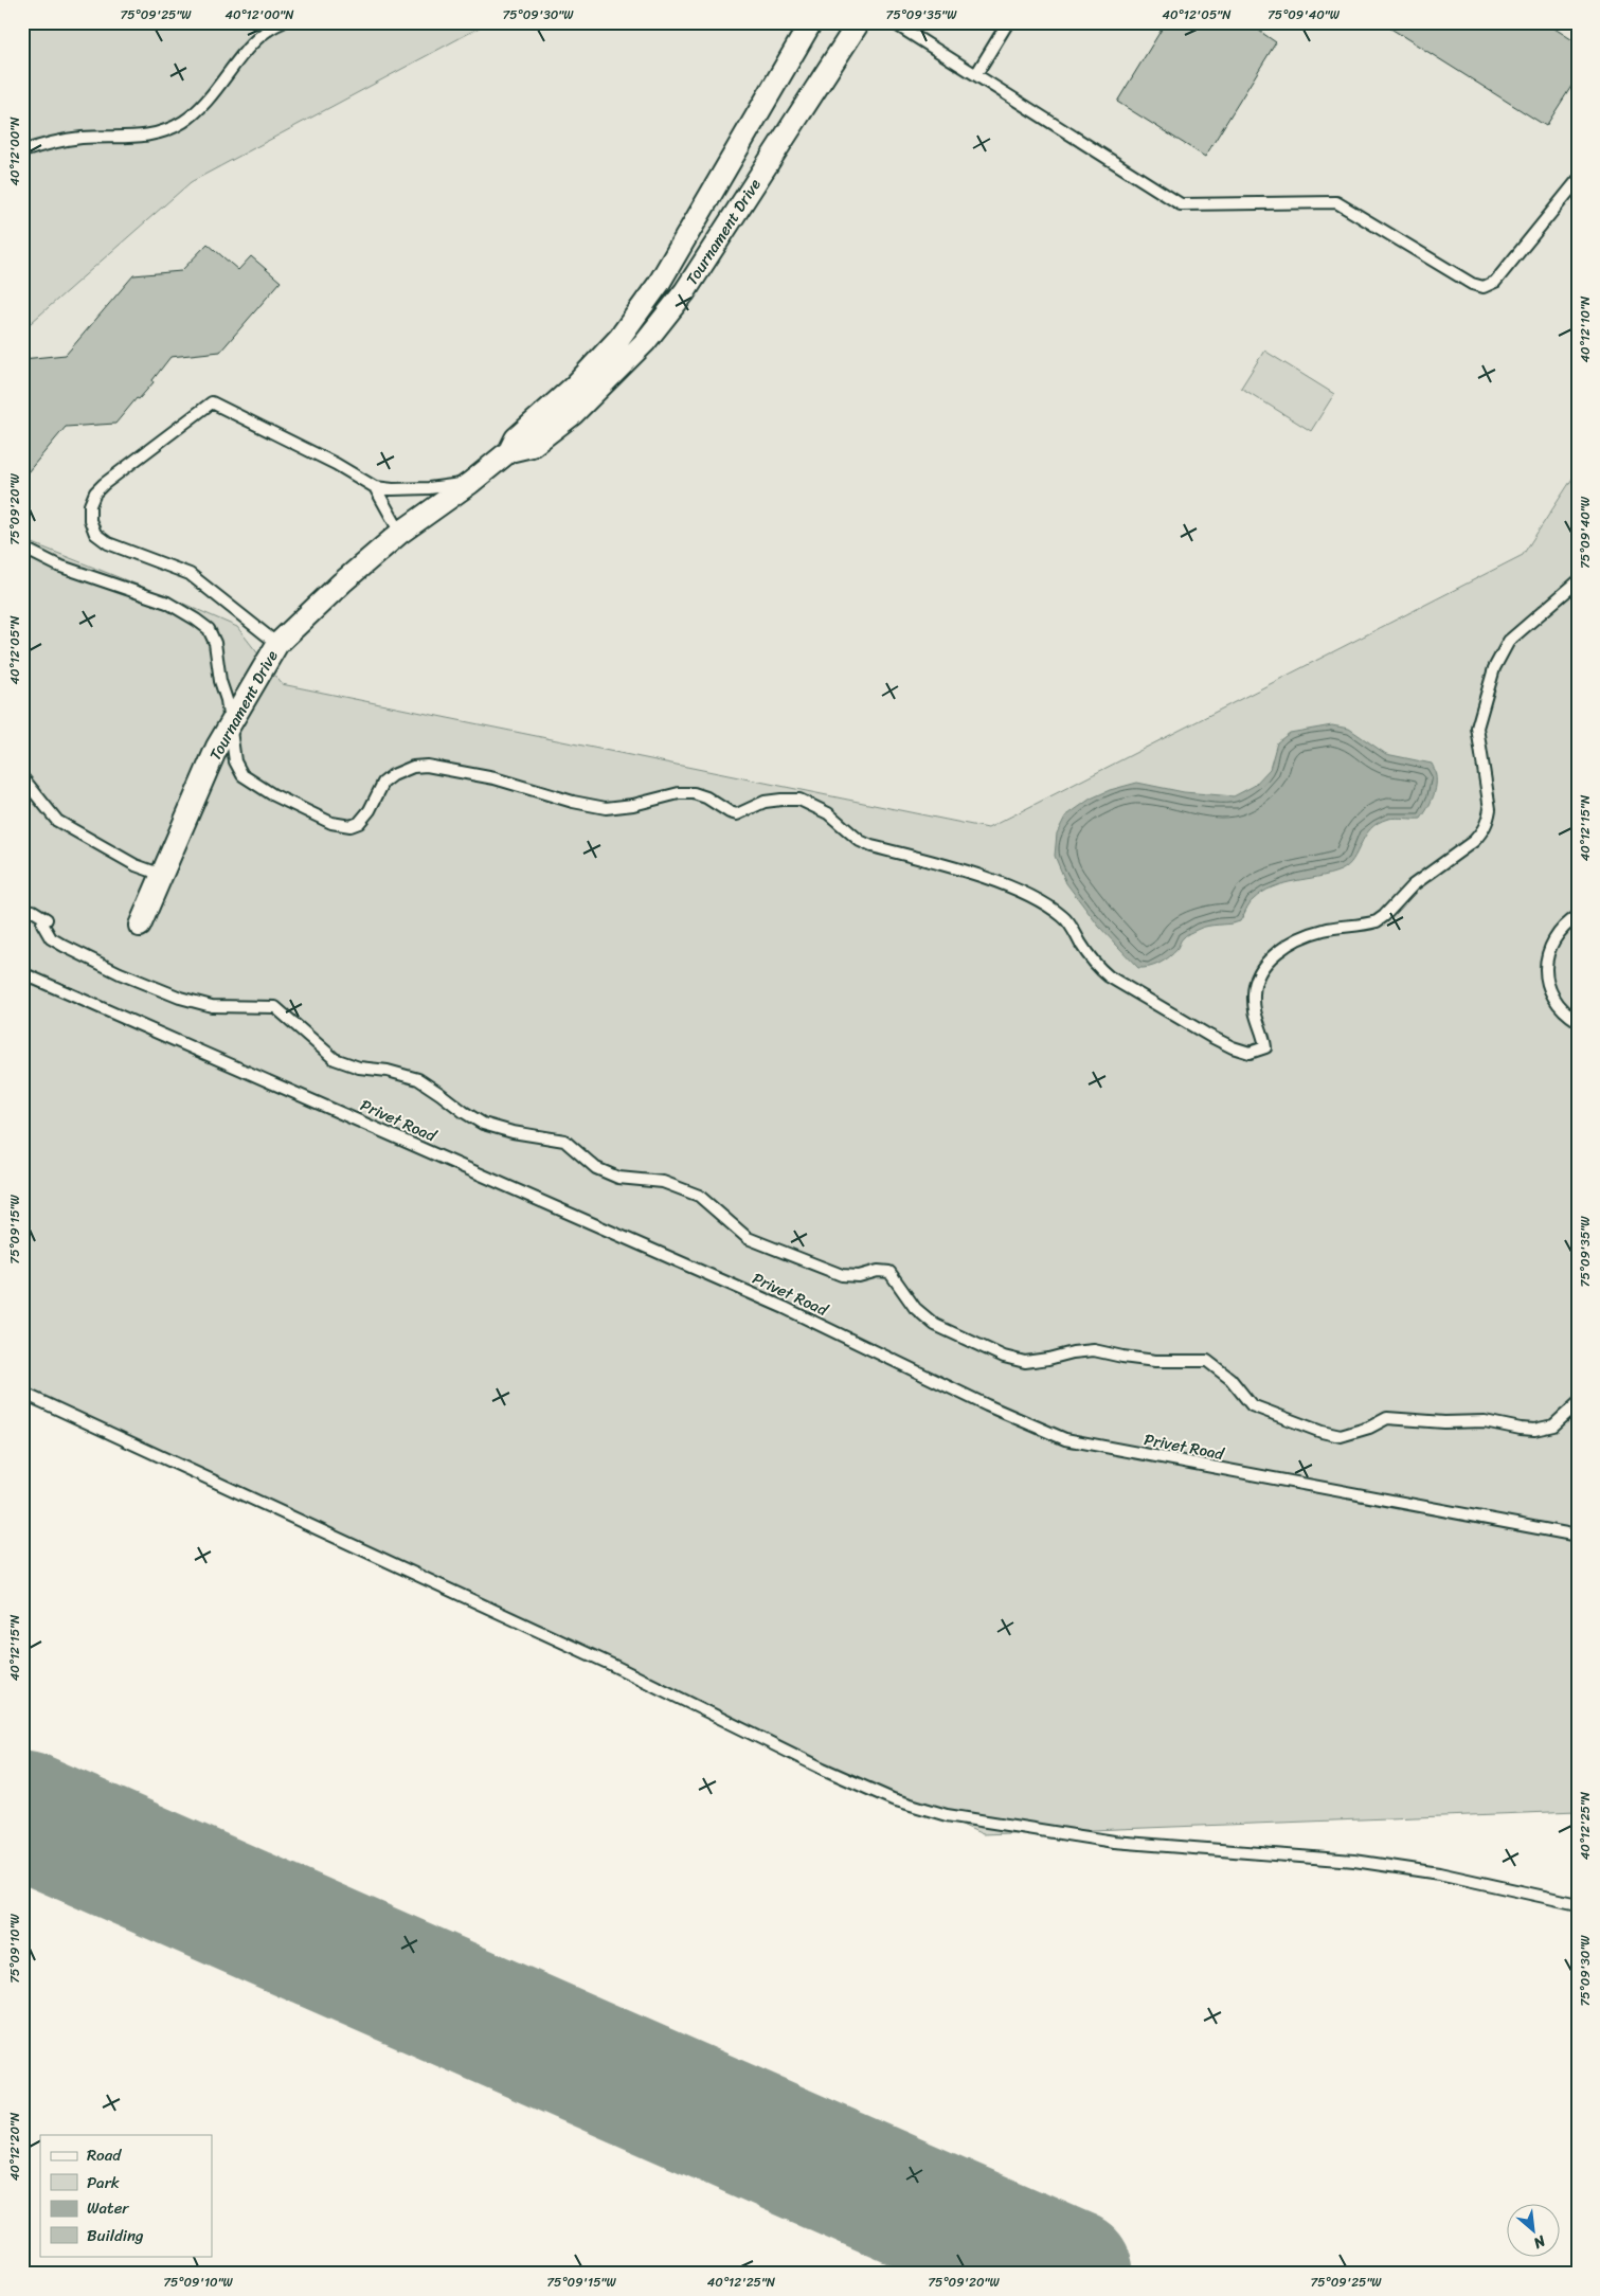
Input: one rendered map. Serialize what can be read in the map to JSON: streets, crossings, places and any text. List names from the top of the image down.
{
  "streets": {
    "street": ["Tournament Drive"],
    "lane": ["Privet Road"]
  },
  "legend": [
    "Road",
    "Park",
    "Water",
    "Building"
  ],
  "north": "bottom right",
  "coordinates": [
    "75°09'25\"W",
    "40°12'00\"N",
    "75°09'30\"W",
    "75°09'35\"W",
    "40°12'05\"N",
    "75°09'40\"W",
    "40°12'10\"N",
    "75°09'20\"W",
    "40°12'15\"N",
    "75°09'15\"W",
    "40°12'25\"N",
    "75°09'10\"W",
    "40°12'20\"N"
  ]
}
